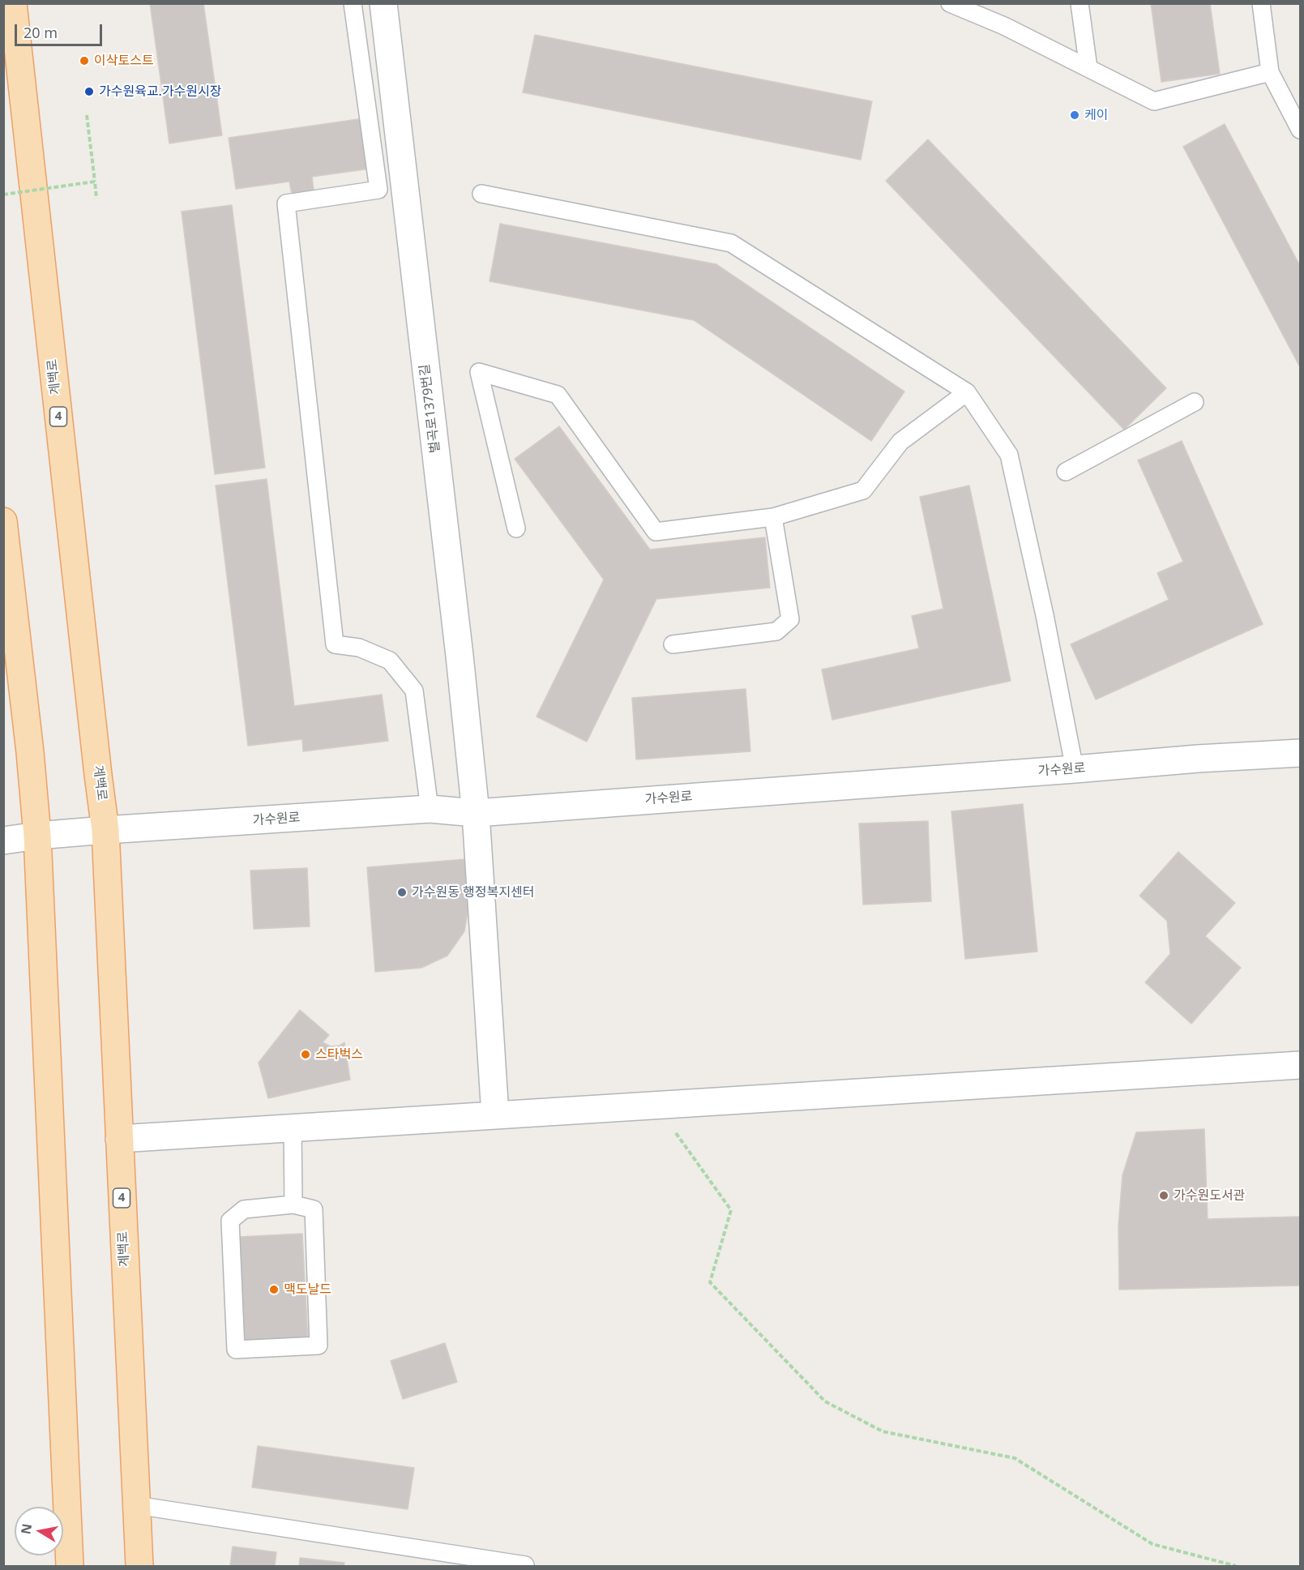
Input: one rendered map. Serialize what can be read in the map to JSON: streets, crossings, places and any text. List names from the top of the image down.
{
  "streets": {
    "main road": ["계백로", "4"],
    "street": ["벌곡로1379번길", "가수원로"]
  },
  "crossings": [
    ["계백로", "가수원로"],
    ["벌곡로1379번길", "가수원로"]
  ],
  "places": [
    "이삭토스트",
    "가수원육교.가수원시장",
    "케이",
    "가수원동 행정복지센터",
    "스타벅스",
    "가수원도서관",
    "맥도날드"
  ],
  "scale_bar": "20 m",
  "north": "left"
}
